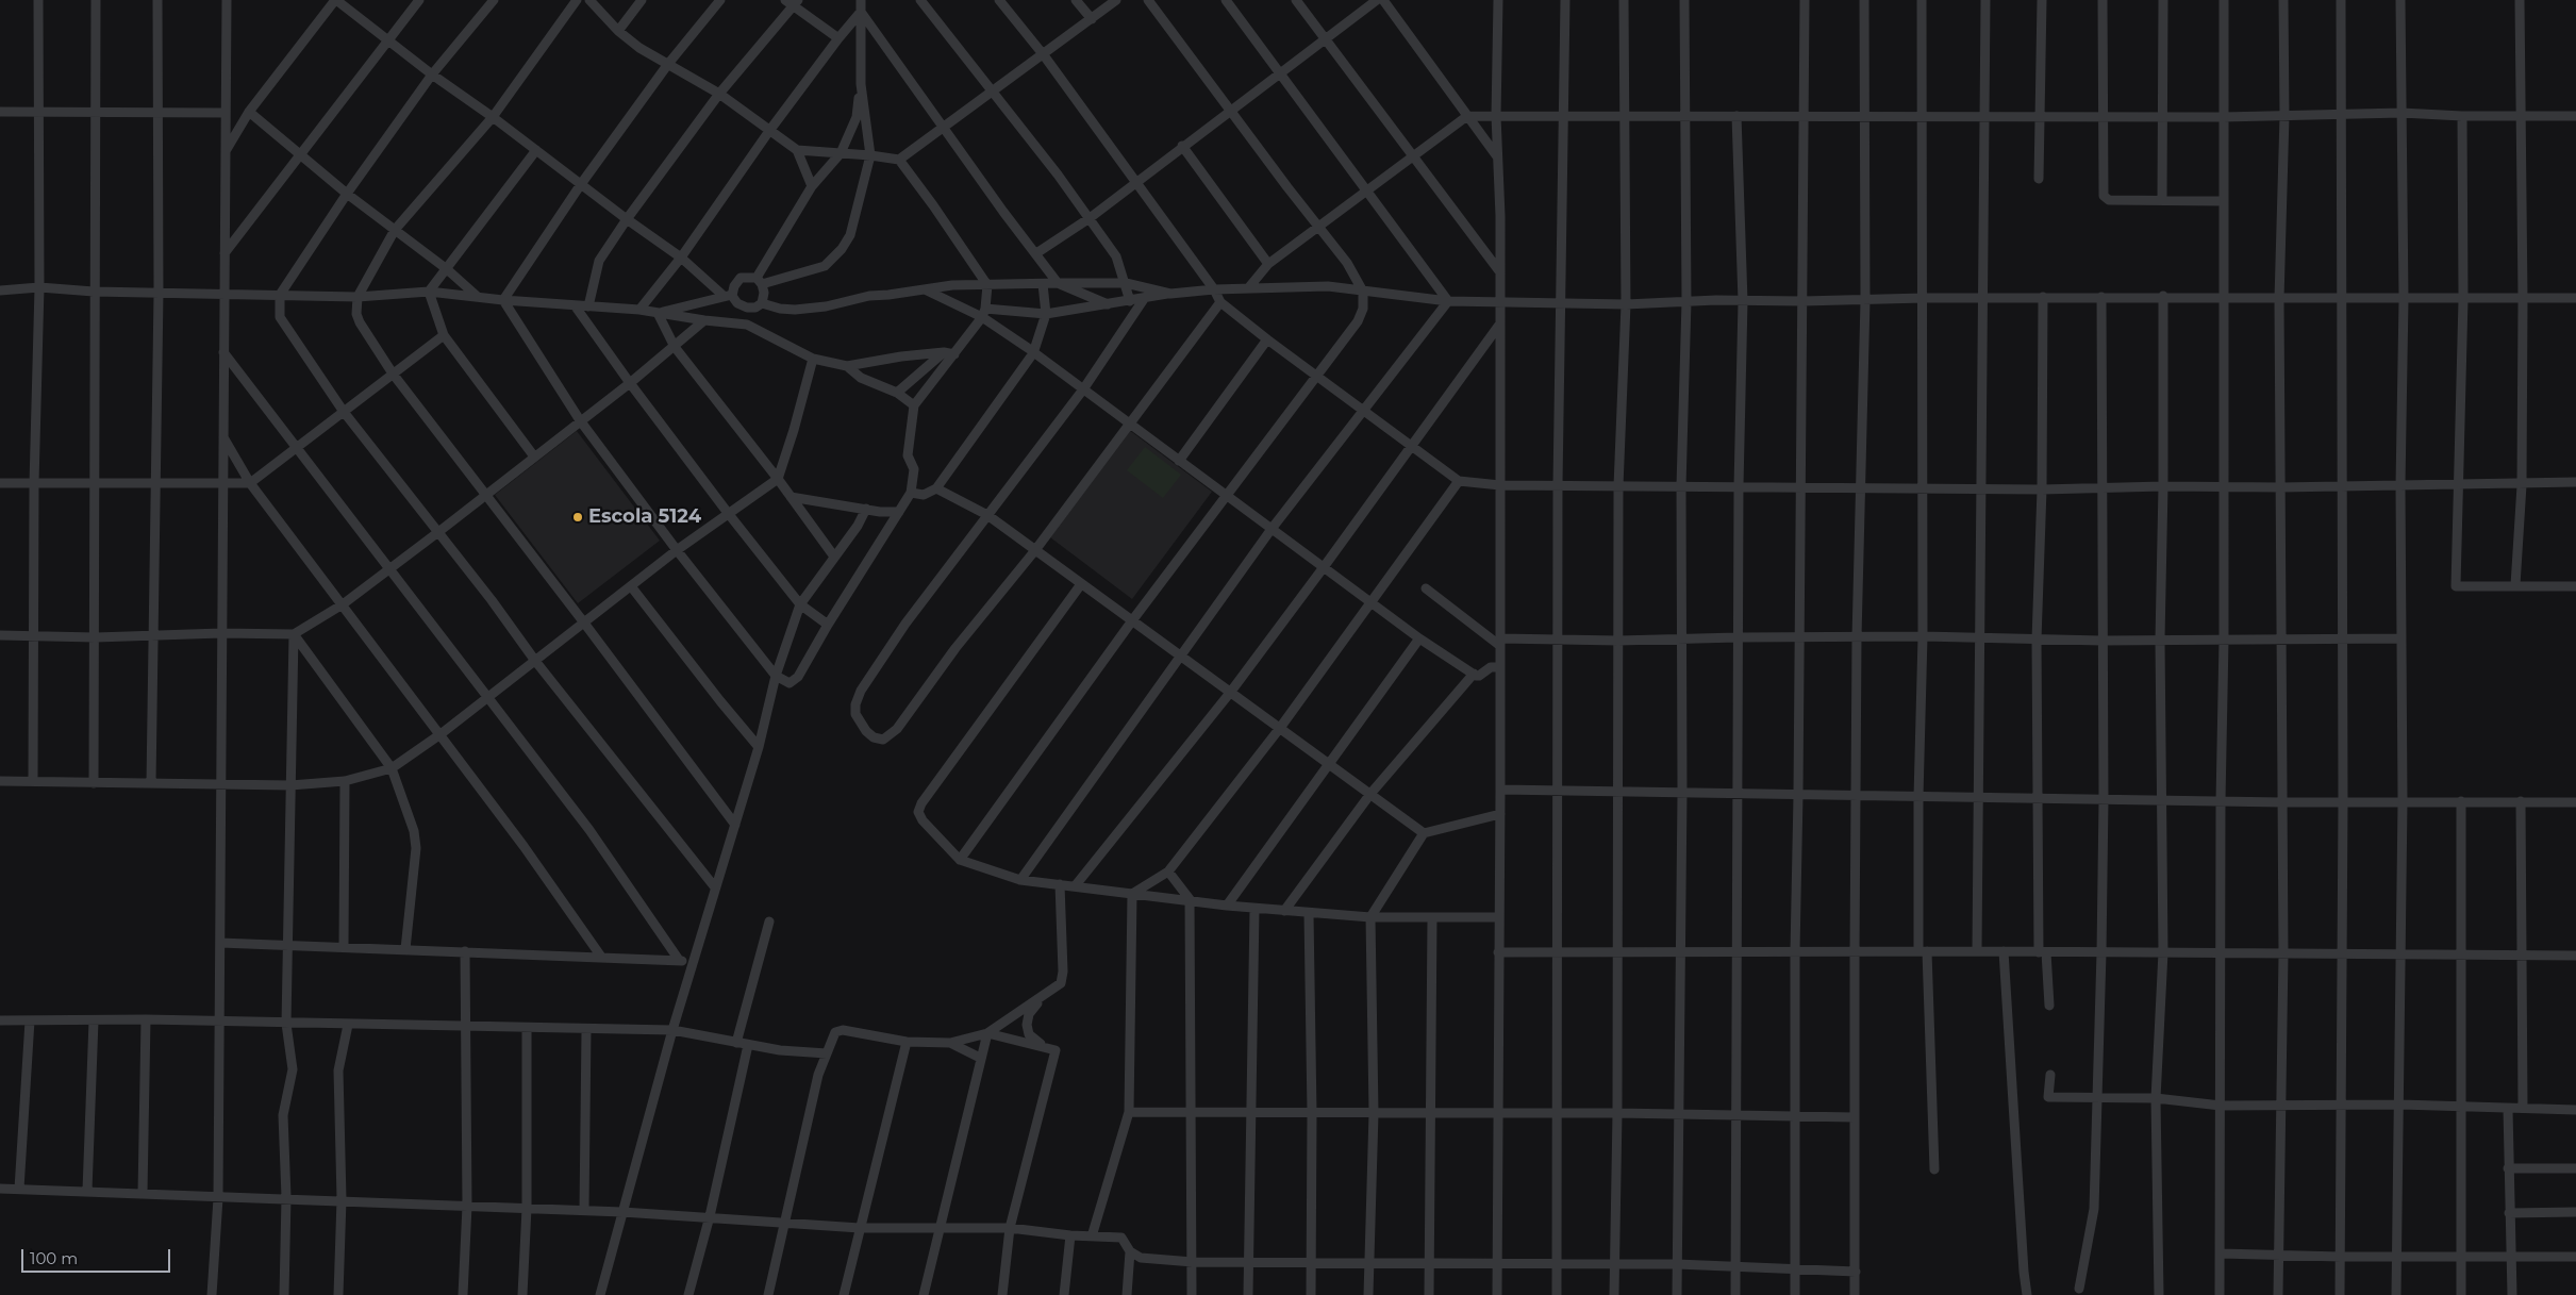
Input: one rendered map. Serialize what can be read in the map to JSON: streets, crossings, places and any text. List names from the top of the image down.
{
  "places": ["Escola 5124"],
  "scale_bar": "100 m"
}
